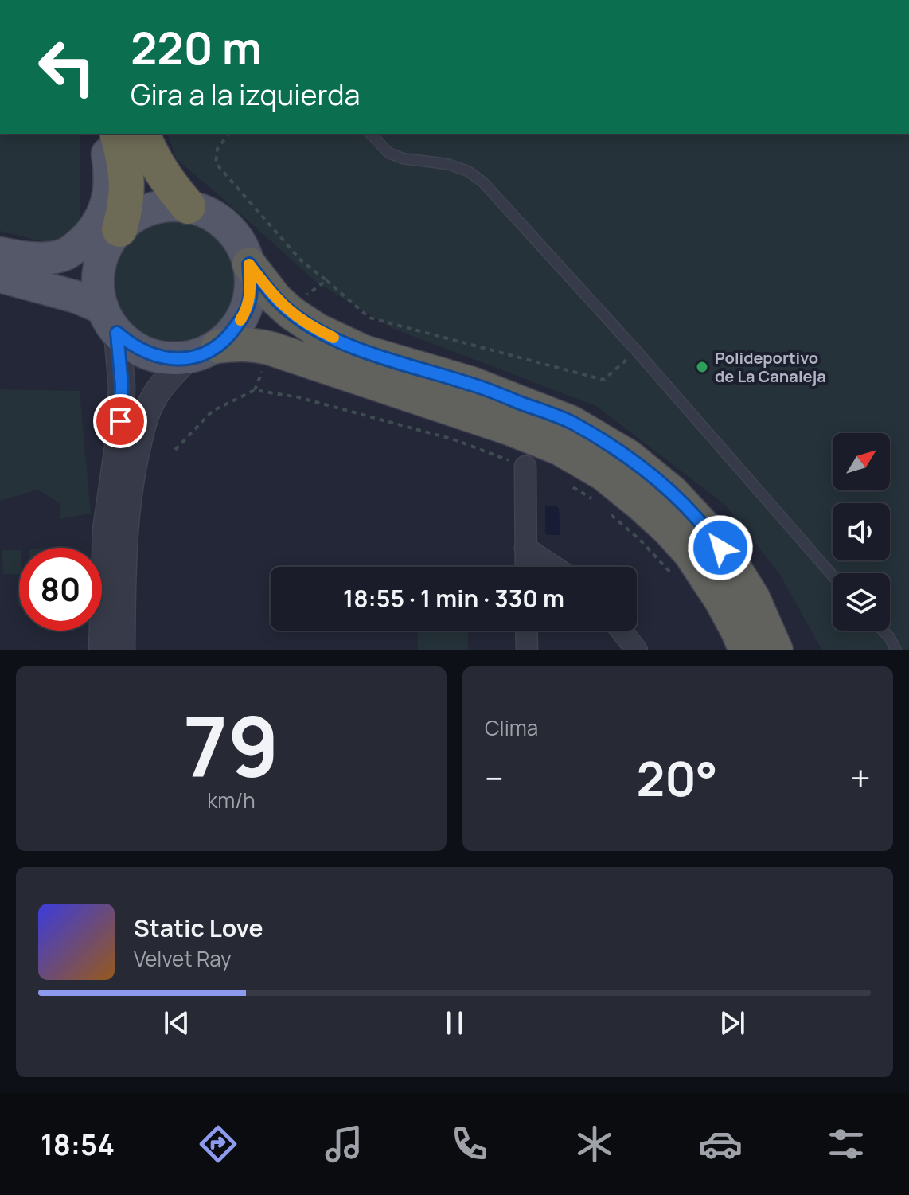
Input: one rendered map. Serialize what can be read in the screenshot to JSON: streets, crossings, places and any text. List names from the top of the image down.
{
  "places": ["Polideportivo de La Canaleja"],
  "north": "top right",
  "page": {
    "turn": ["220 m", "Gira a la izquierda"],
    "limit": "80",
    "trip": "18:55 · 1 min · 330 m",
    "tile": [
      ["79", "km/h"],
      "Clima"
    ],
    "heat": ["−", "20°", "+"],
    "song": ["Static Love", "Velvet Ray"],
    "tabs": "18:54"
  }
}
